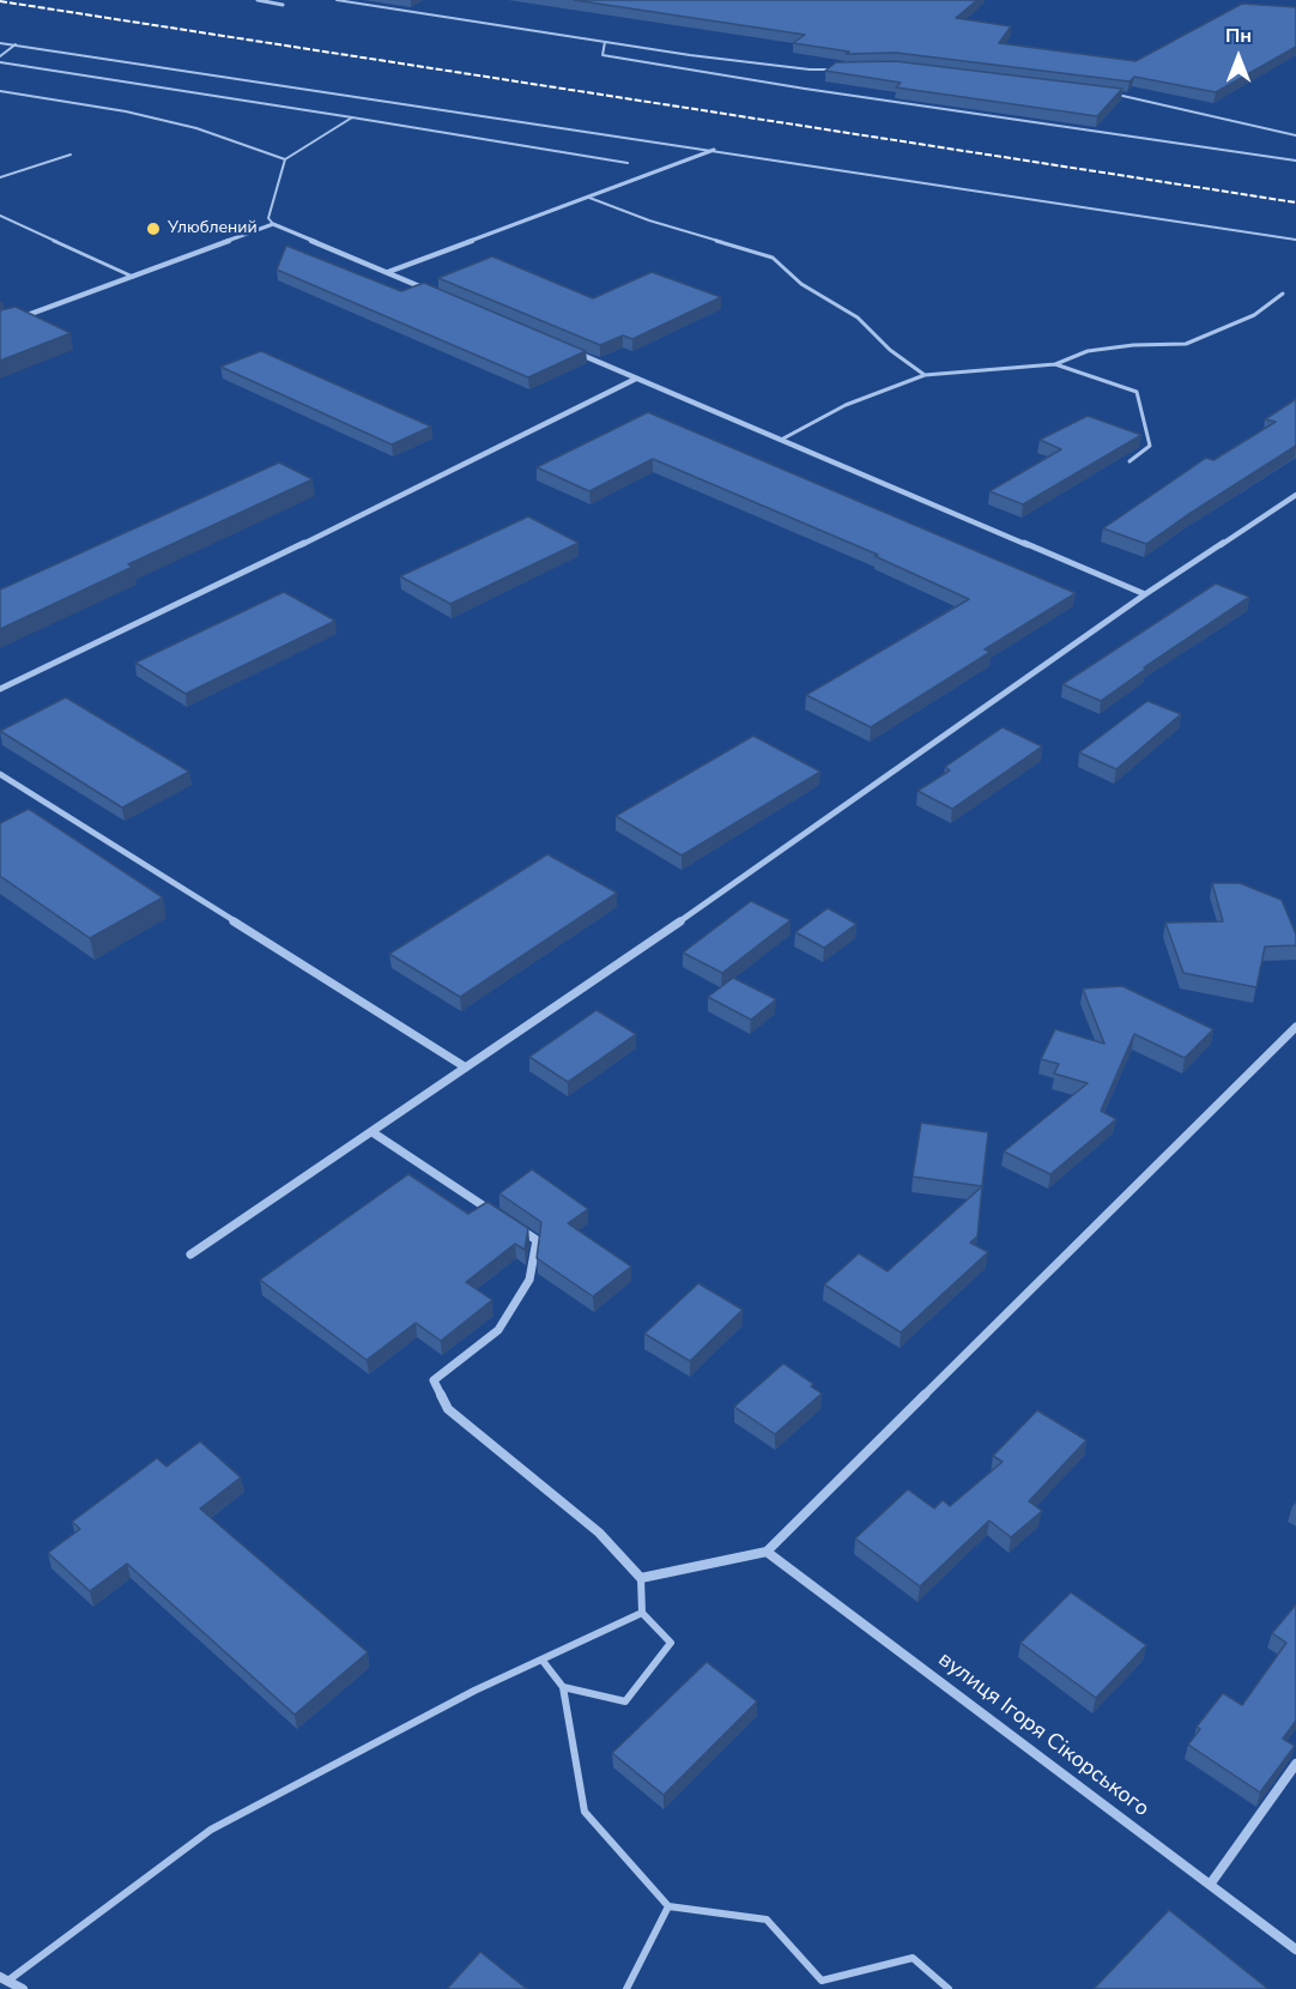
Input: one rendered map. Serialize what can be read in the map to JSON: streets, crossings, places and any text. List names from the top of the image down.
{
  "streets": {
    "street": ["вулиця Ігоря Сікорського"]
  },
  "places": ["Улюблений"],
  "north": "top"
}
